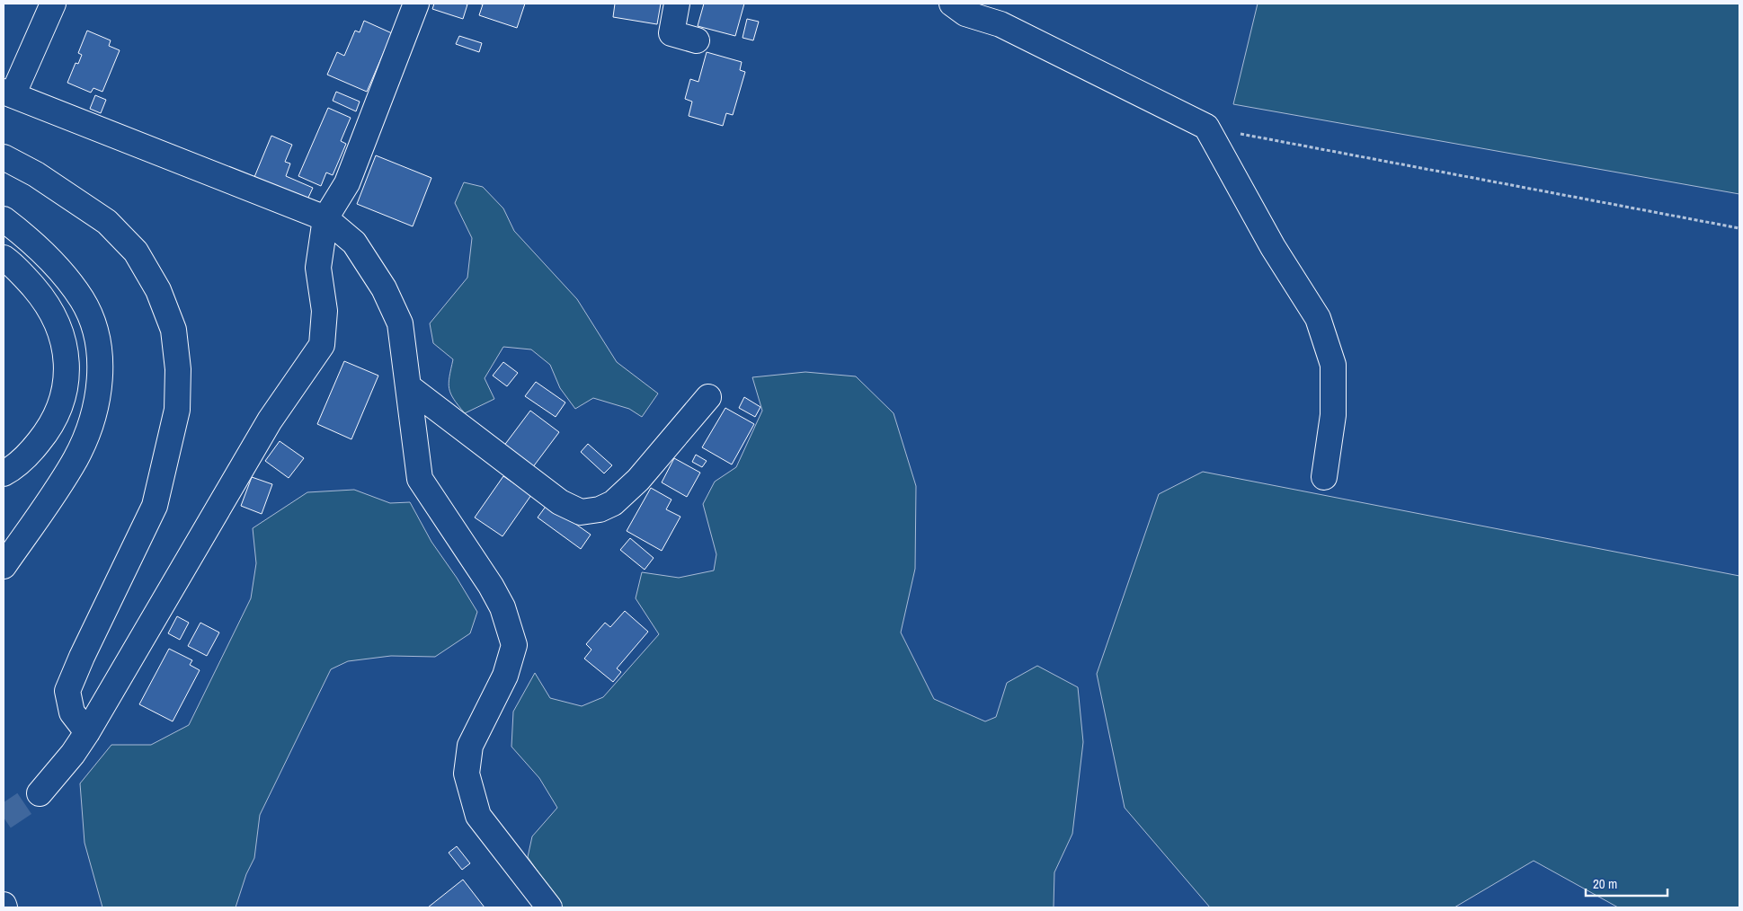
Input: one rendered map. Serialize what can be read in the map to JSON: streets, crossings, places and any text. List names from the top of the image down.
{
  "scale_bar": "20 m"
}
